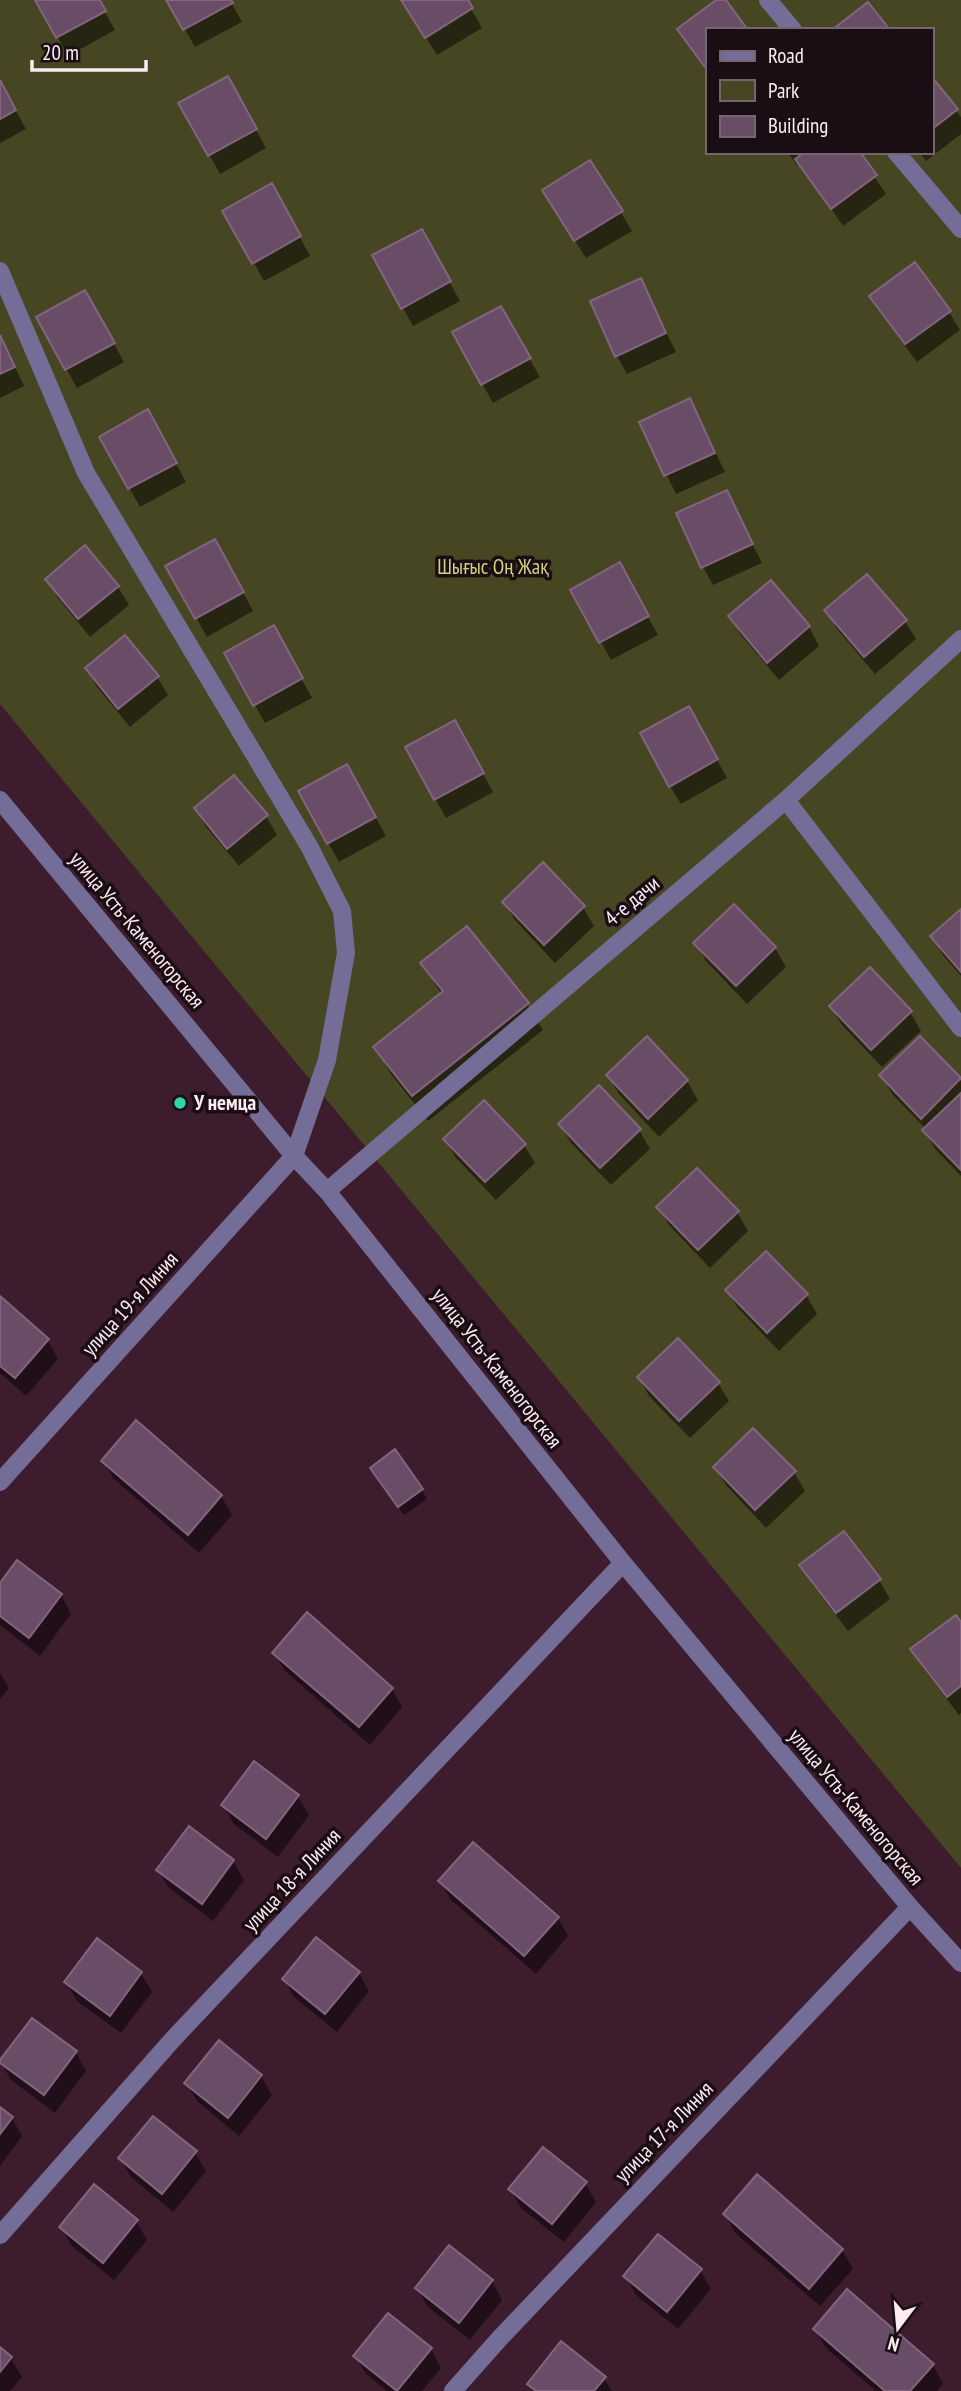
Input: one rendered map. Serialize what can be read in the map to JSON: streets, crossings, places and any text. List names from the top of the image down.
{
  "streets": {
    "street": [
      "4-е дачи",
      "улица Усть-Каменогорская",
      "улица 19-я Линия",
      "улица 18-я Линия",
      "улица 17-я Линия"
    ]
  },
  "crossings": [
    ["4-е дачи", "улица Усть-Каменогорская"],
    ["улица Усть-Каменогорская", "улица 19-я Линия"],
    ["улица Усть-Каменогорская", "улица 18-я Линия"],
    ["улица Усть-Каменогорская", "улица 17-я Линия"]
  ],
  "parks": ["Шығыс Оң Жақ"],
  "places": ["У немца"],
  "legend": ["Road", "Park", "Building"],
  "scale_bar": "20 m",
  "north": "bottom"
}
